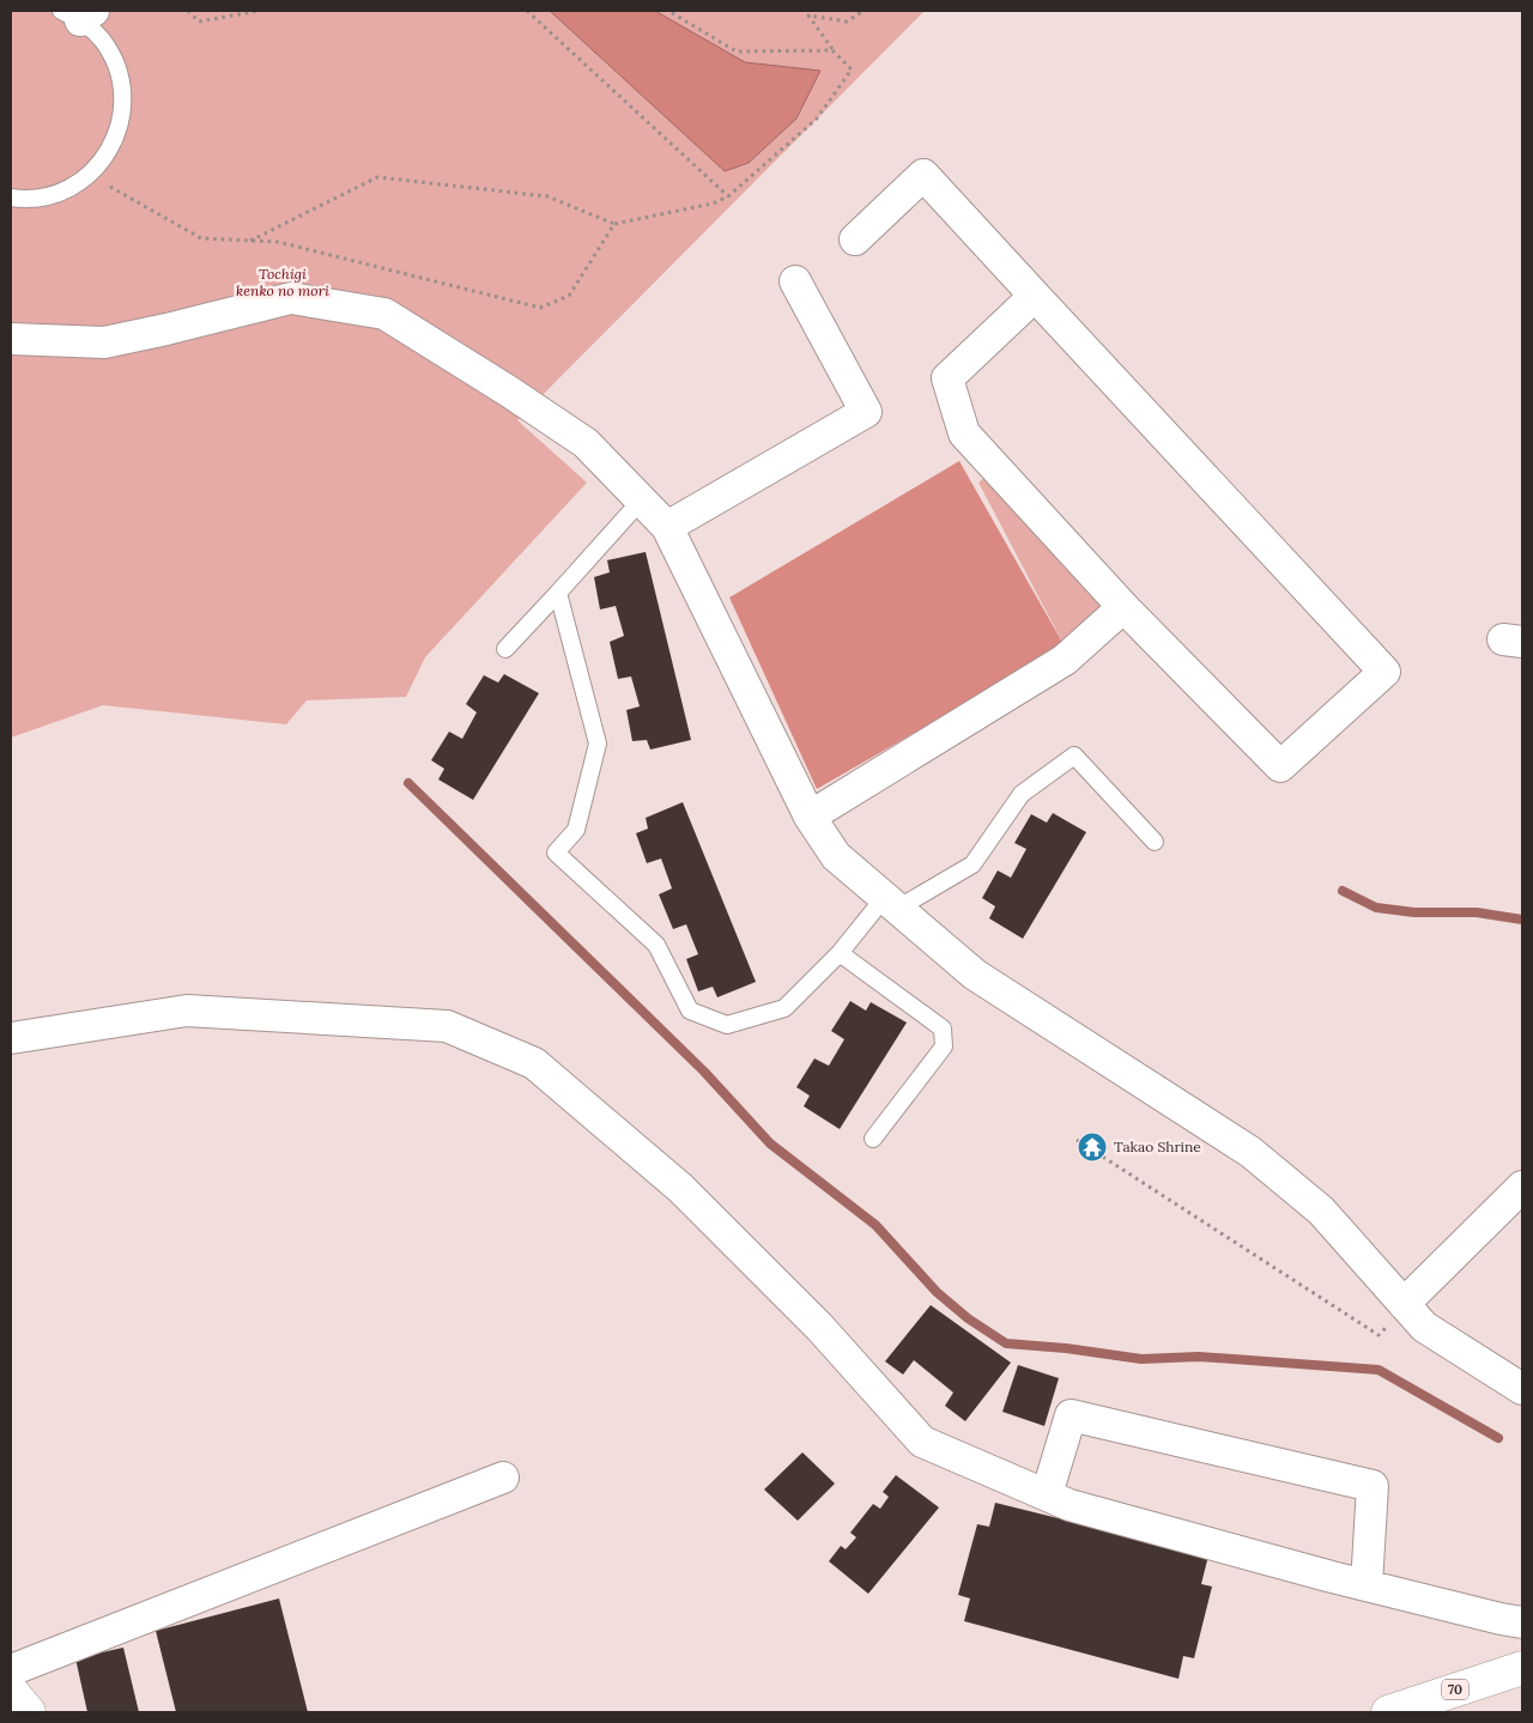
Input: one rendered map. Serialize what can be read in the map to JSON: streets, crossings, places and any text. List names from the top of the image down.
{
  "streets": {
    "main road": ["70"]
  },
  "parks": ["Tochigi kenko no mori"],
  "places": {
    "temple": ["Takao Shrine"]
  }
}
